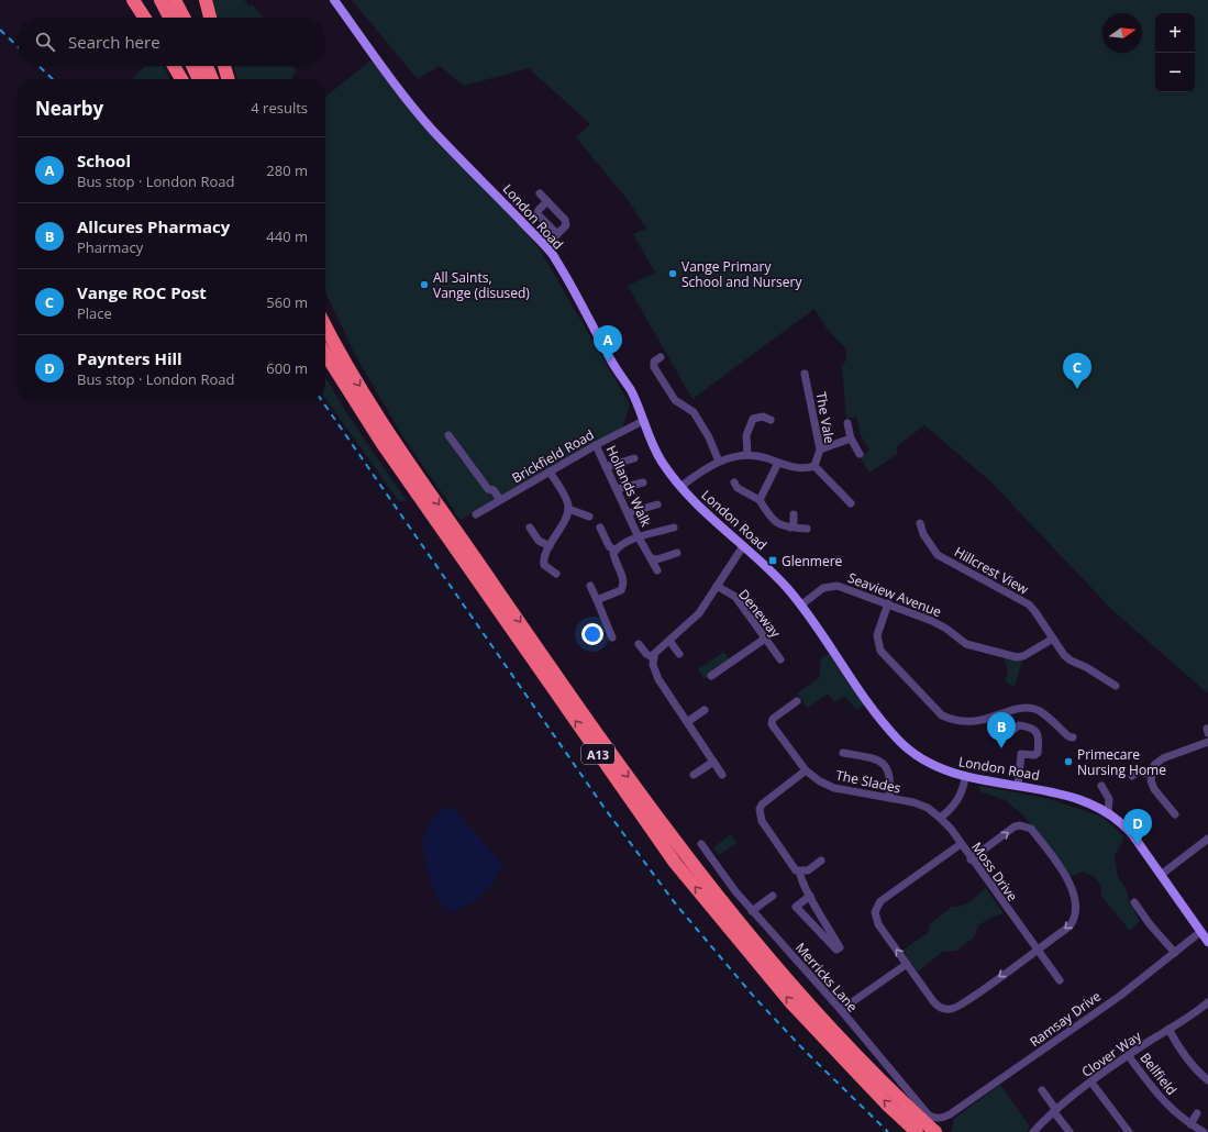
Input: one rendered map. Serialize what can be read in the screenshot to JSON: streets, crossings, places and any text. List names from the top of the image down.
{
  "streets": {
    "highway": ["A13"],
    "main road": ["London Road"],
    "street": [
      "The Vale",
      "Brickfield Road",
      "Hollands Walk",
      "Hillcrest View",
      "Seaview Avenue",
      "Deneway",
      "The Slades",
      "Moss Drive",
      "Merricks Lane",
      "Ramsay Drive",
      "Clover Way",
      "Bellfield"
    ]
  },
  "crossings": [
    ["London Road", "Brickfield Road"],
    ["London Road", "Seaview Avenue"],
    ["London Road", "Ramsay Drive"],
    ["Brickfield Road", "Hollands Walk"],
    ["Hillcrest View", "Seaview Avenue"],
    ["The Slades", "Moss Drive"],
    ["Merricks Lane", "Ramsay Drive"],
    ["Clover Way", "Bellfield"]
  ],
  "places": {
    "other": ["Vange Primary School and Nursery", "All Saints, Vange (disused)", "Primecare Nursing Home"],
    "transit": ["Glenmere"]
  },
  "north": "right",
  "page": {
    "map_buttons": ["+", "−"],
    "search": "Search here",
    "heading": ["Nearby", "4 results"],
    "list": [
      {
        "mark": "A",
        "name": "School",
        "note": "Bus stop · London Road",
        "value": "280 m"
      },
      {
        "mark": "B",
        "name": "Allcures Pharmacy",
        "note": "Pharmacy",
        "value": "440 m"
      },
      {
        "mark": "C",
        "name": "Vange ROC Post",
        "note": "Place",
        "value": "560 m"
      },
      {
        "mark": "D",
        "name": "Paynters Hill",
        "note": "Bus stop · London Road",
        "value": "600 m"
      }
    ],
    "pins": [
      "A",
      "C",
      "B",
      "D"
    ]
  }
}
